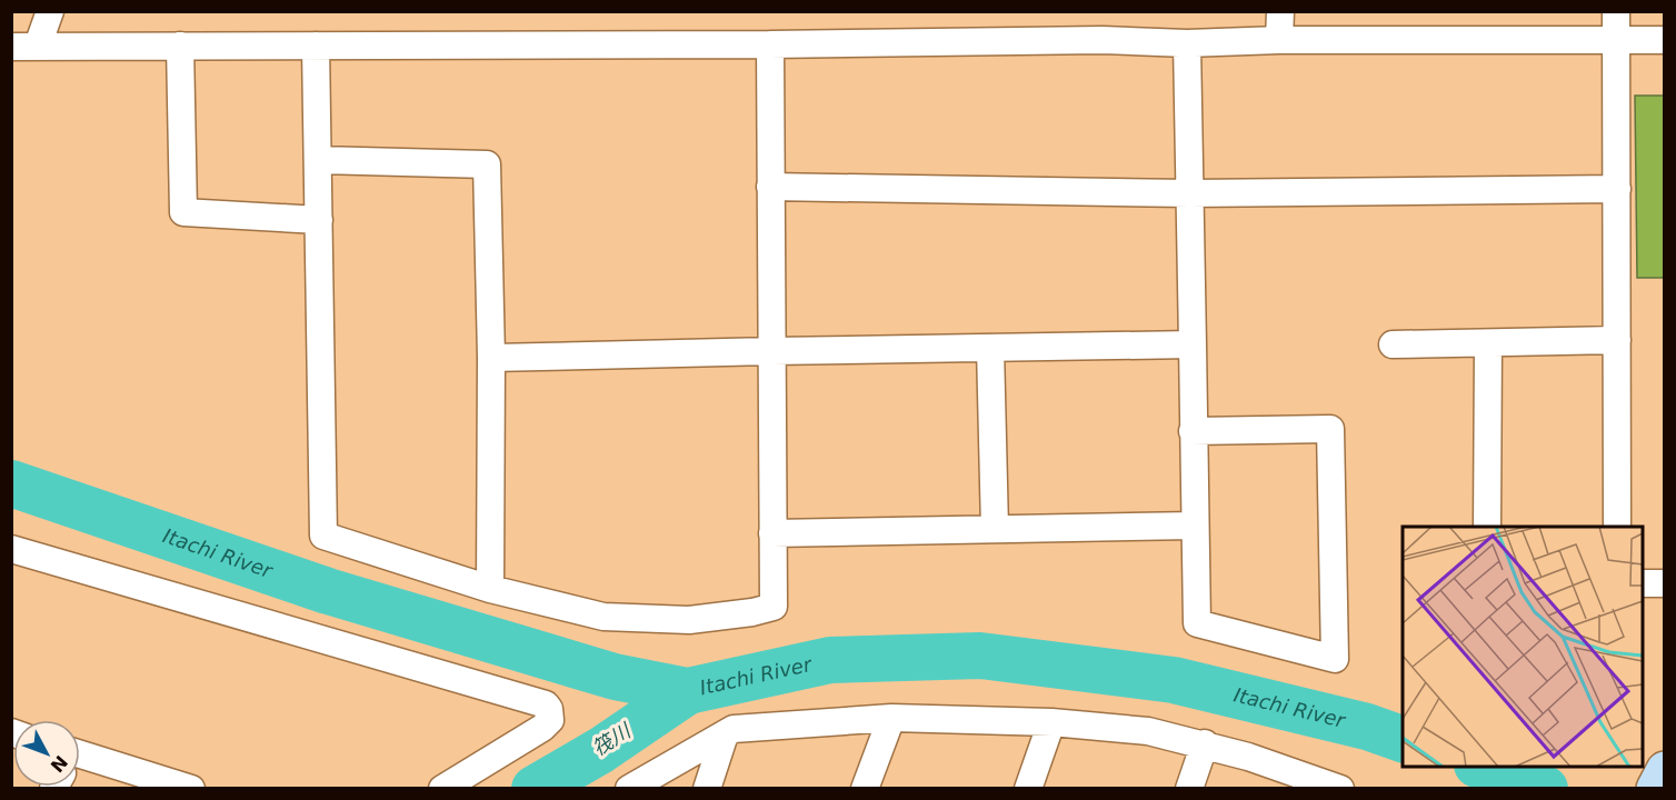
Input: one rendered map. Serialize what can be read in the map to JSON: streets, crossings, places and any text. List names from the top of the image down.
{
  "water": ["Itachi River", "筏川"],
  "north": "bottom right"
}
